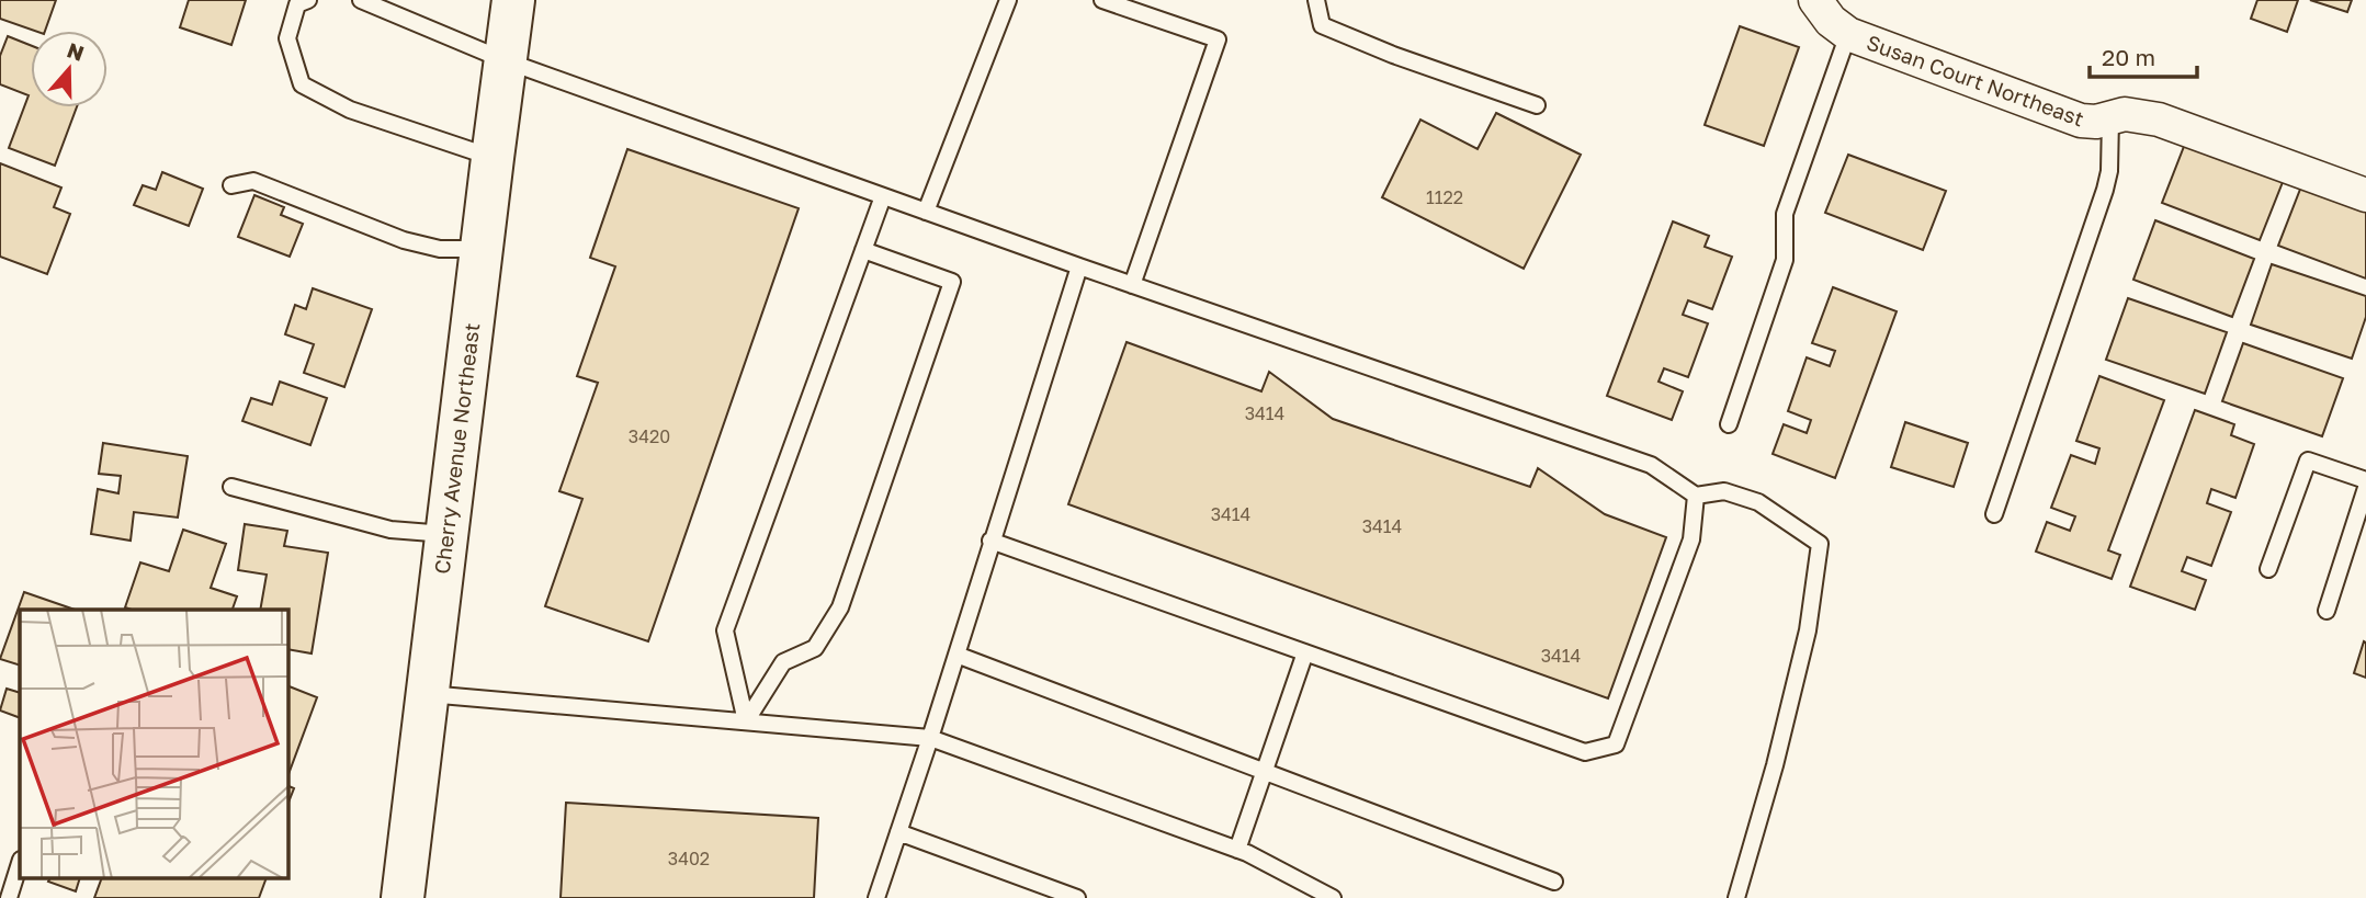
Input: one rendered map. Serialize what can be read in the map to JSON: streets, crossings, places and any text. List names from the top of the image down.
{
  "streets": {
    "main road": ["Cherry Avenue Northeast"],
    "street": ["Susan Court Northeast"]
  },
  "house_numbers": [
    "1122",
    "3414",
    "3420",
    "3414",
    "3414",
    "3414",
    "3402"
  ],
  "scale_bar": "20 m",
  "north": "top"
}
